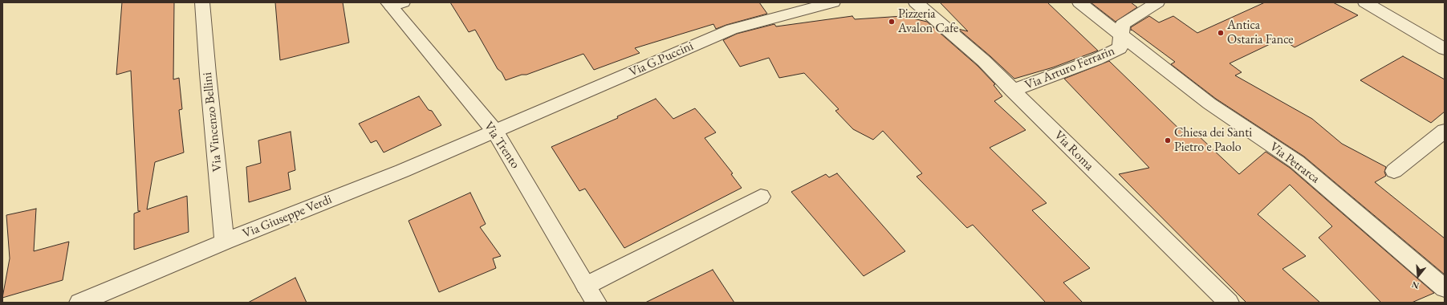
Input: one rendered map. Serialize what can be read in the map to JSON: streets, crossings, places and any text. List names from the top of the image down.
{
  "streets": {
    "street": [
      "Via G.Puccini",
      "Via Arturo Ferrarin",
      "Via Vincenzo Bellini",
      "Via Trento",
      "Via Roma",
      "Via Petrarca",
      "Via Giuseppe Verdi"
    ]
  },
  "crossings": [
    ["Via G.Puccini", "Via Trento"],
    ["Via G.Puccini", "Via Giuseppe Verdi"],
    ["Via Arturo Ferrarin", "Via Roma"],
    ["Via Arturo Ferrarin", "Via Petrarca"],
    ["Via Vincenzo Bellini", "Via Giuseppe Verdi"],
    ["Via Trento", "Via Giuseppe Verdi"]
  ],
  "places": ["Pizzeria Avalon Cafe", "Antica Ostaria Fance", "Chiesa dei Santi Pietro e Paolo"],
  "north": "bottom"
}
